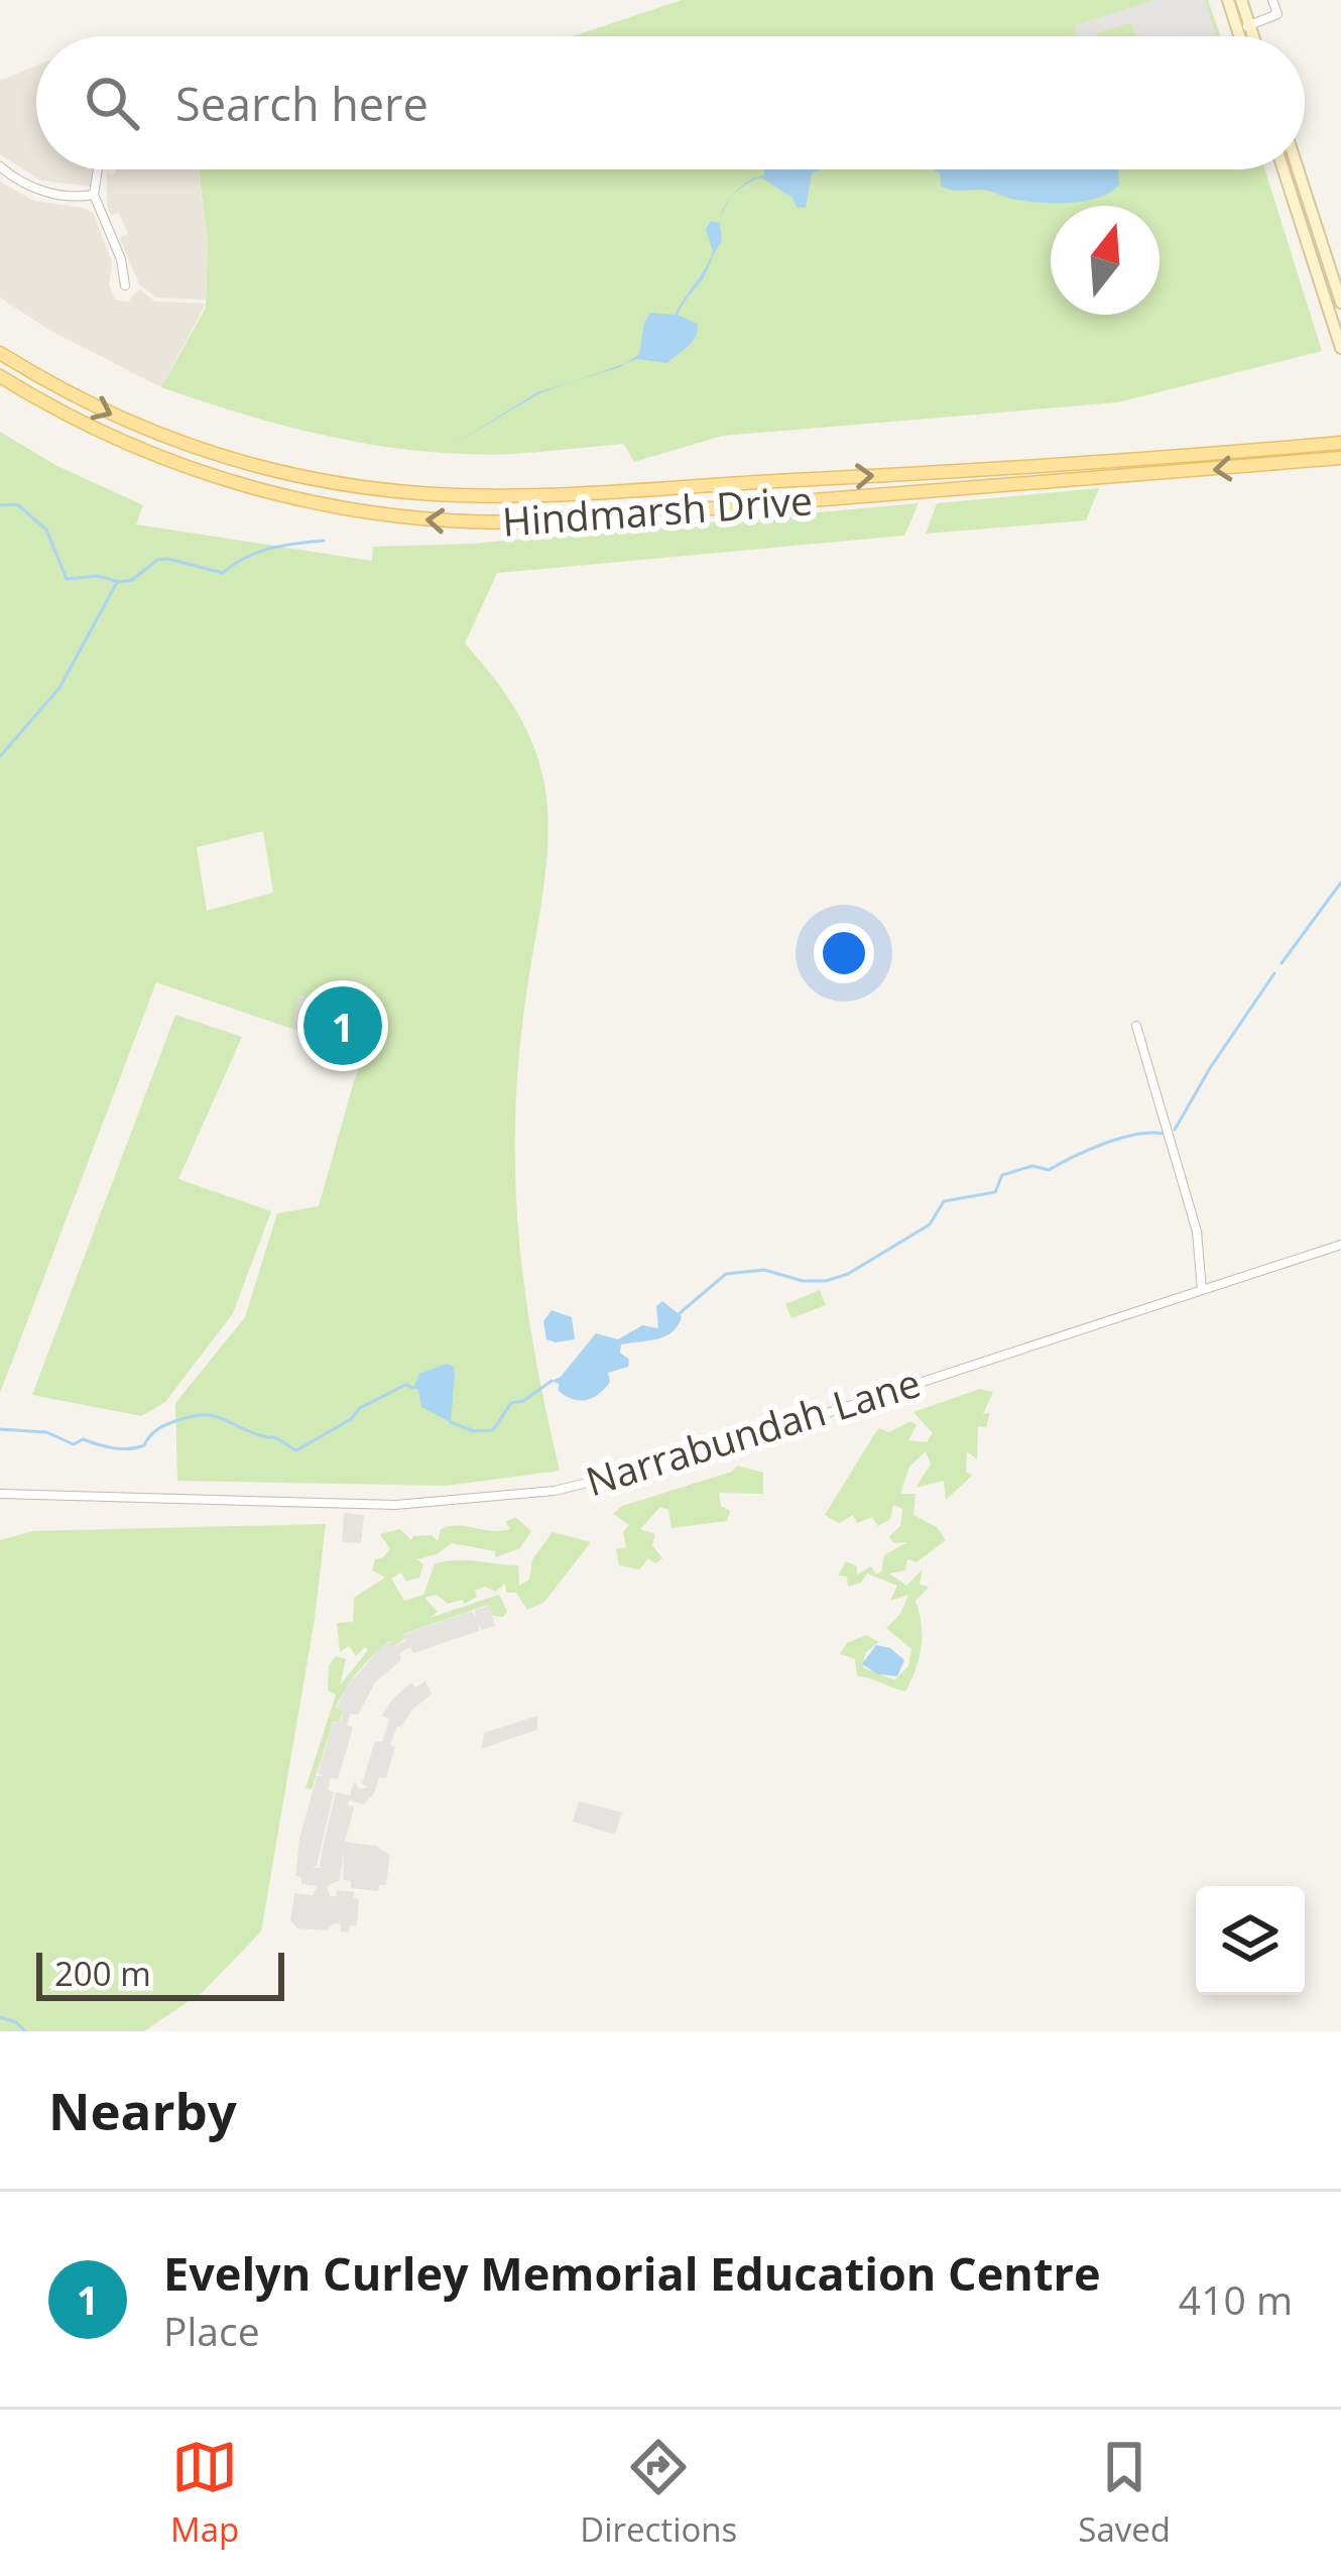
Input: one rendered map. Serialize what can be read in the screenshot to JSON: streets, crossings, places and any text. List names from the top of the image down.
{
  "streets": {
    "main road": ["Hindmarsh Drive"],
    "street": ["Narrabundah Lane"]
  },
  "scale_bar": "200 m",
  "north": "top",
  "page": {
    "search": "Search here",
    "pins": "1",
    "scale": "200 m",
    "heading": "Nearby",
    "list": [
      {
        "mark": "1",
        "name": "Evelyn Curley Memorial Education Centre",
        "note": "Place",
        "value": "410 m"
      }
    ],
    "nav": ["Map", "Directions", "Saved"]
  }
}
